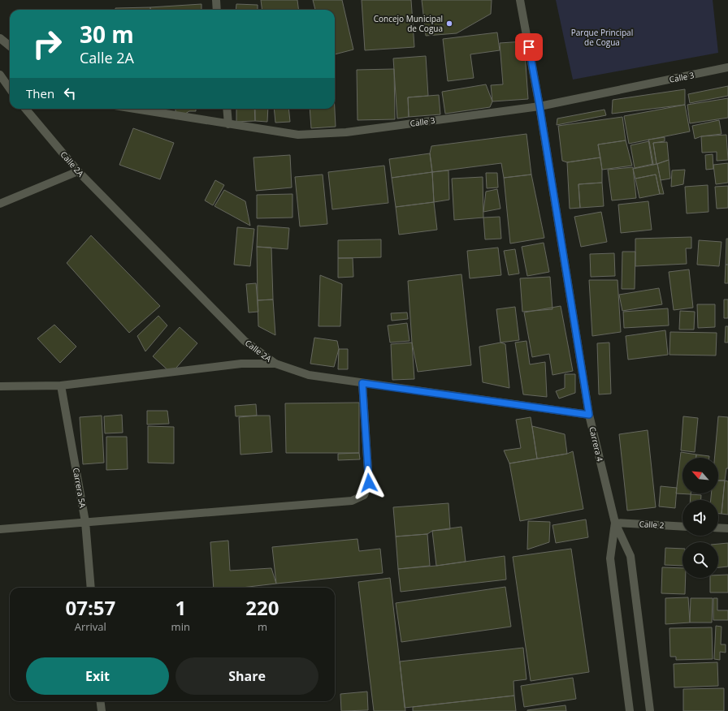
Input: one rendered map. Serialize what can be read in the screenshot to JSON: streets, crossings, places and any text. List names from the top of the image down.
{
  "streets": {
    "street": [
      "Calle 3",
      "Calle 2A",
      "Carrera 4",
      "Carrera 5A",
      "Calle 2"
    ]
  },
  "crossings": [
    ["Calle 3", "Carrera 4"],
    ["Calle 2A", "Carrera 4"],
    ["Carrera 4", "Calle 2"]
  ],
  "parks": ["Parque Principal de Cogua"],
  "places": ["Concejo Municipal de Cogua"],
  "north": "top left",
  "page": {
    "turn": ["30 m", "Calle 2A"],
    "then": "Then",
    "eta": [
      "07:57",
      "Arrival",
      "1",
      "min",
      "220",
      "m"
    ],
    "buttons": ["Exit", "Share"]
  }
}
